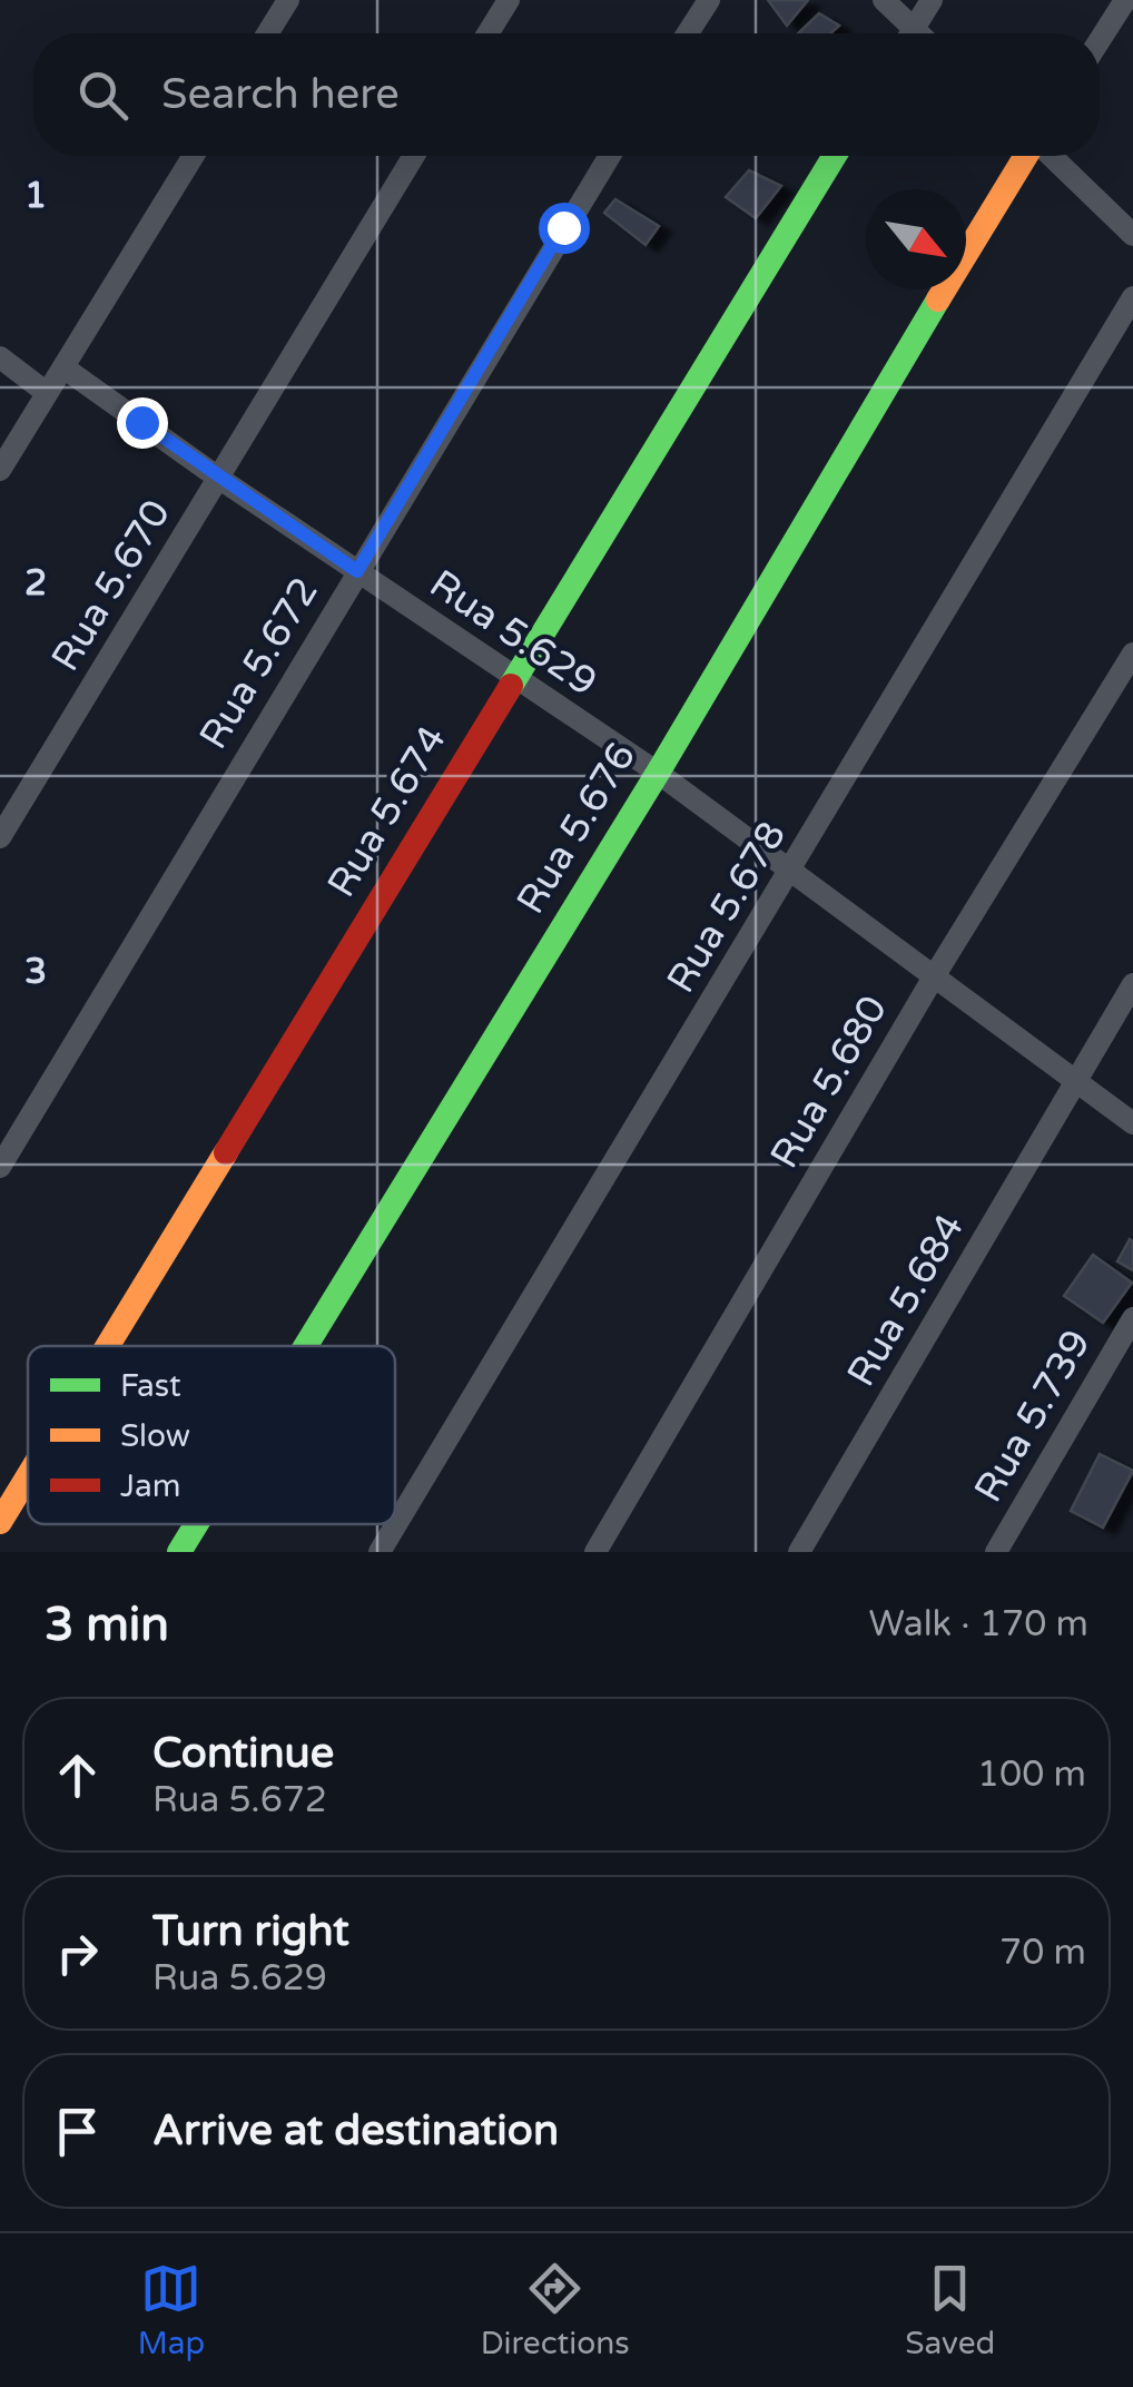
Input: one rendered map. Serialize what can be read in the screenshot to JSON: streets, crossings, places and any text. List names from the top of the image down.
{
  "streets": {
    "street": [
      "Rua 5.670",
      "Rua 5.629",
      "Rua 5.672",
      "Rua 5.674",
      "Rua 5.676",
      "Rua 5.678",
      "Rua 5.680",
      "Rua 5.684",
      "Rua 5.739"
    ]
  },
  "crossings": [
    ["Rua 5.670", "Rua 5.629"],
    ["Rua 5.629", "Rua 5.672"],
    ["Rua 5.629", "Rua 5.674"],
    ["Rua 5.629", "Rua 5.676"],
    ["Rua 5.629", "Rua 5.678"],
    ["Rua 5.629", "Rua 5.680"],
    ["Rua 5.629", "Rua 5.684"]
  ],
  "legend": ["Fast", "Slow", "Jam"],
  "north": "bottom right",
  "page": {
    "search": "Search here",
    "heading": ["3 min", "Walk · 170 m"],
    "list": [
      ["Continue", "Rua 5.672", "100 m"],
      ["Turn right", "Rua 5.629", "70 m"],
      "Arrive at destination"
    ],
    "nav": ["Map", "Directions", "Saved"]
  },
  "grid": {
    "rows": ["1", "2", "3"]
  }
}
